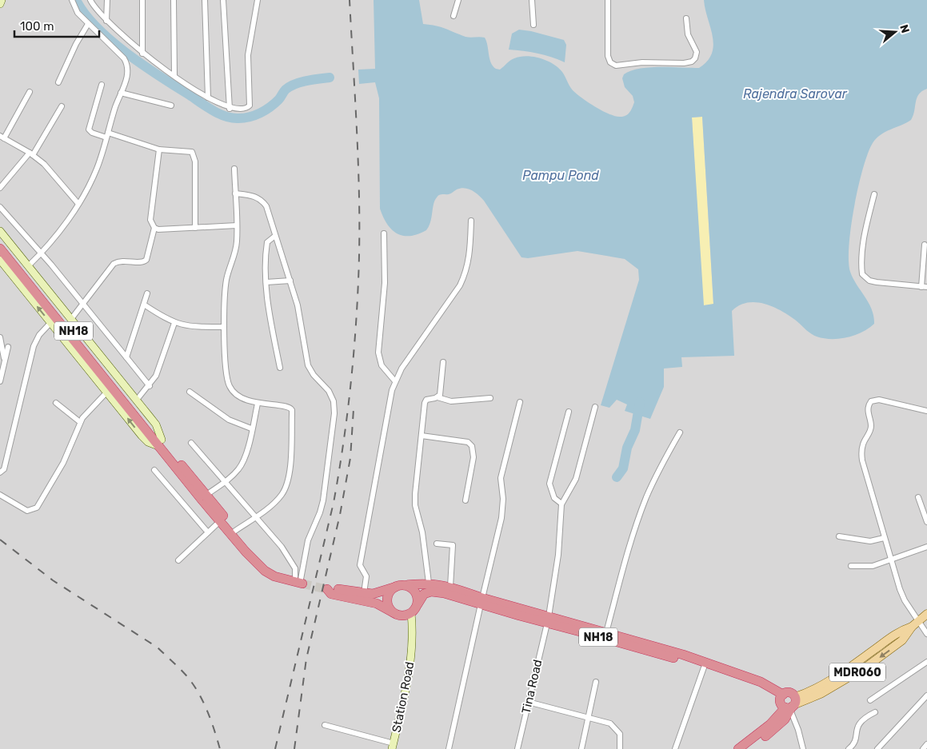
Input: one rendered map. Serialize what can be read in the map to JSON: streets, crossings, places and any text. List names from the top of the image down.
{
  "streets": {
    "highway": ["NH18"],
    "main road": ["MDR060", "Station Road"],
    "street": ["Tina Road"]
  },
  "crossings": [
    ["NH18", "MDR060"],
    ["NH18", "Tina Road"],
    ["NH18", "Station Road"]
  ],
  "water": ["Rajendra Sarovar", "Pampu Pond"],
  "scale_bar": "100 m",
  "north": "right"
}
